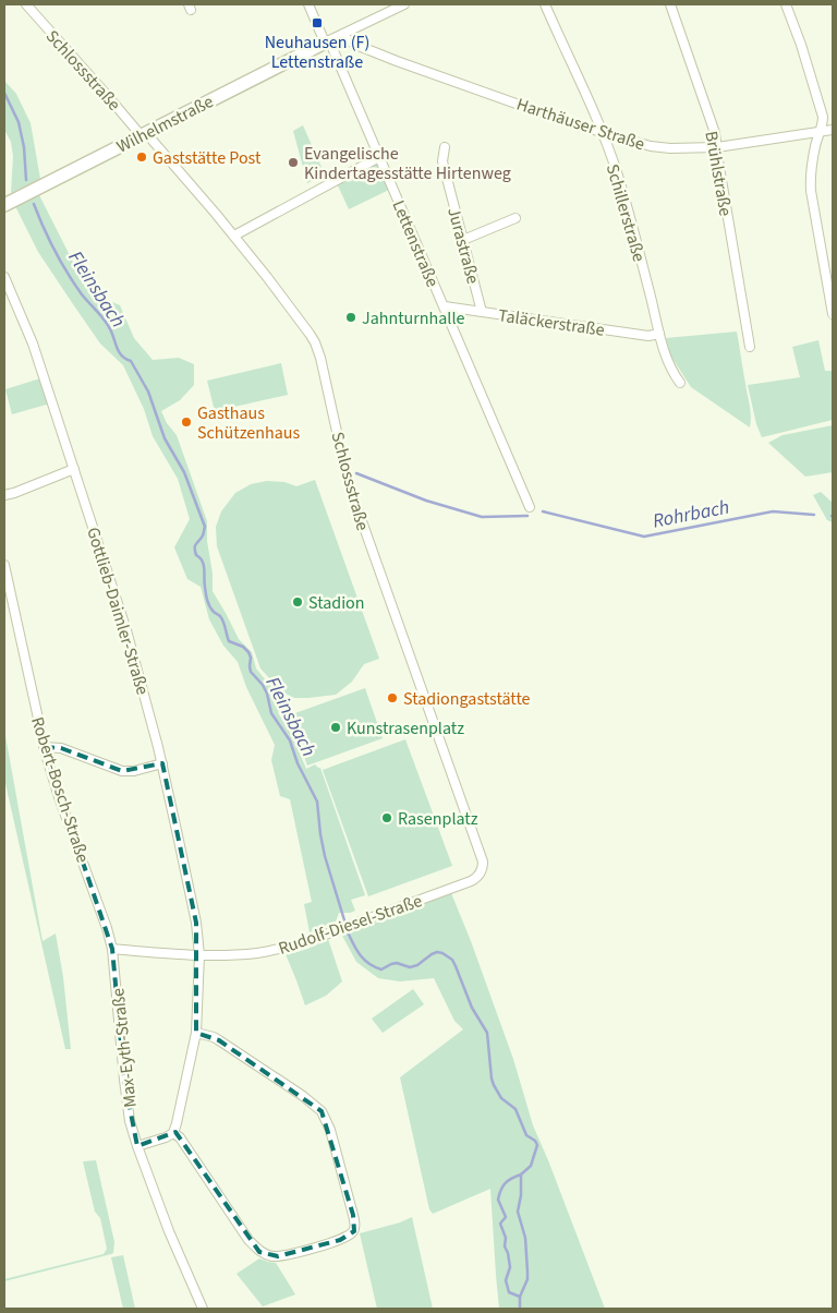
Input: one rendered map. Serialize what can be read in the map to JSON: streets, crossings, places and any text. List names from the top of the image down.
{
  "streets": {
    "street": [
      "Schlossstraße",
      "Wilhelmstraße",
      "Harthäuser Straße",
      "Brühlstraße",
      "Schillerstraße",
      "Lettenstraße",
      "Jurastraße",
      "Taläckerstraße",
      "Gottlieb-Daimler-Straße",
      "Robert-Bosch-Straße",
      "Rudolf-Diesel-Straße",
      "Max-Eyth-Straße"
    ]
  },
  "crossings": [
    ["Schlossstraße", "Wilhelmstraße"],
    ["Schlossstraße", "Rudolf-Diesel-Straße"],
    ["Wilhelmstraße", "Lettenstraße"],
    ["Harthäuser Straße", "Brühlstraße"],
    ["Harthäuser Straße", "Schillerstraße"],
    ["Schillerstraße", "Taläckerstraße"],
    ["Lettenstraße", "Taläckerstraße"],
    ["Jurastraße", "Taläckerstraße"],
    ["Gottlieb-Daimler-Straße", "Rudolf-Diesel-Straße"],
    ["Robert-Bosch-Straße", "Rudolf-Diesel-Straße"],
    ["Robert-Bosch-Straße", "Max-Eyth-Straße"],
    ["Rudolf-Diesel-Straße", "Max-Eyth-Straße"]
  ],
  "water": ["Fleinsbach", "Rohrbach"],
  "places": {
    "transit": ["Neuhausen (F) Lettenstraße"],
    "other": [
      "Gaststätte Post",
      "Evangelische Kindertagesstätte Hirtenweg",
      "Jahnturnhalle",
      "Gasthaus Schützenhaus",
      "Stadion",
      "Stadiongaststätte",
      "Kunstrasenplatz",
      "Rasenplatz"
    ]
  }
}
